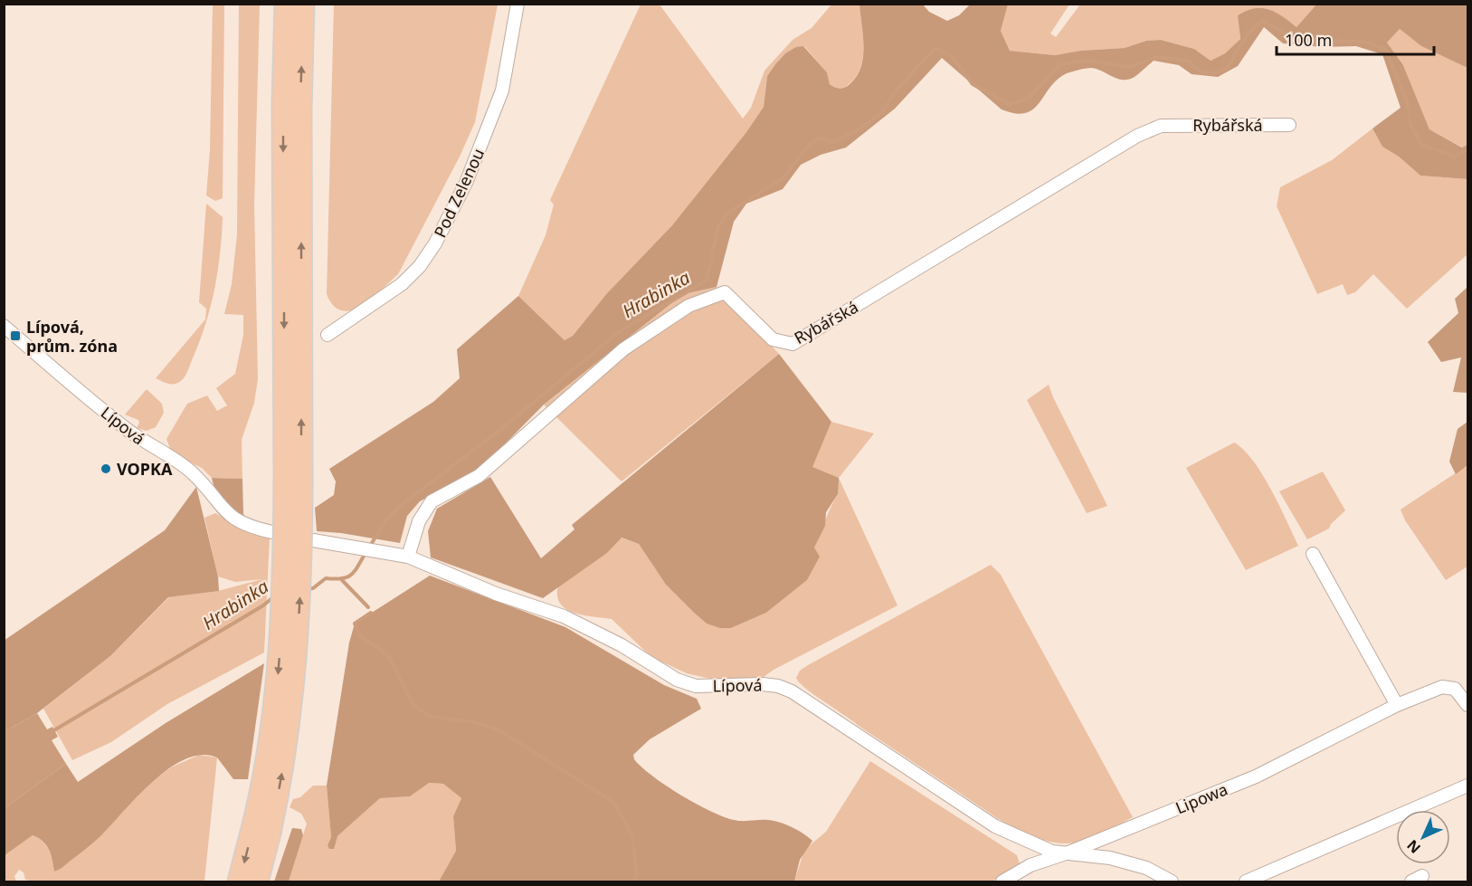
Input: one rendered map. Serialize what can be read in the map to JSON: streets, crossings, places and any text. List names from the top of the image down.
{
  "streets": {
    "street": [
      "Rybářská",
      "Pod Zelenou",
      "Lípová",
      "Lipowa"
    ]
  },
  "crossings": [
    ["Rybářská", "Lípová"],
    ["Lípová", "Lipowa"]
  ],
  "water": ["Hrabinka"],
  "places": {
    "transit": ["Lípová, prům. zóna"],
    "other": ["VOPKA"]
  },
  "scale_bar": "100 m",
  "north": "bottom left"
}
